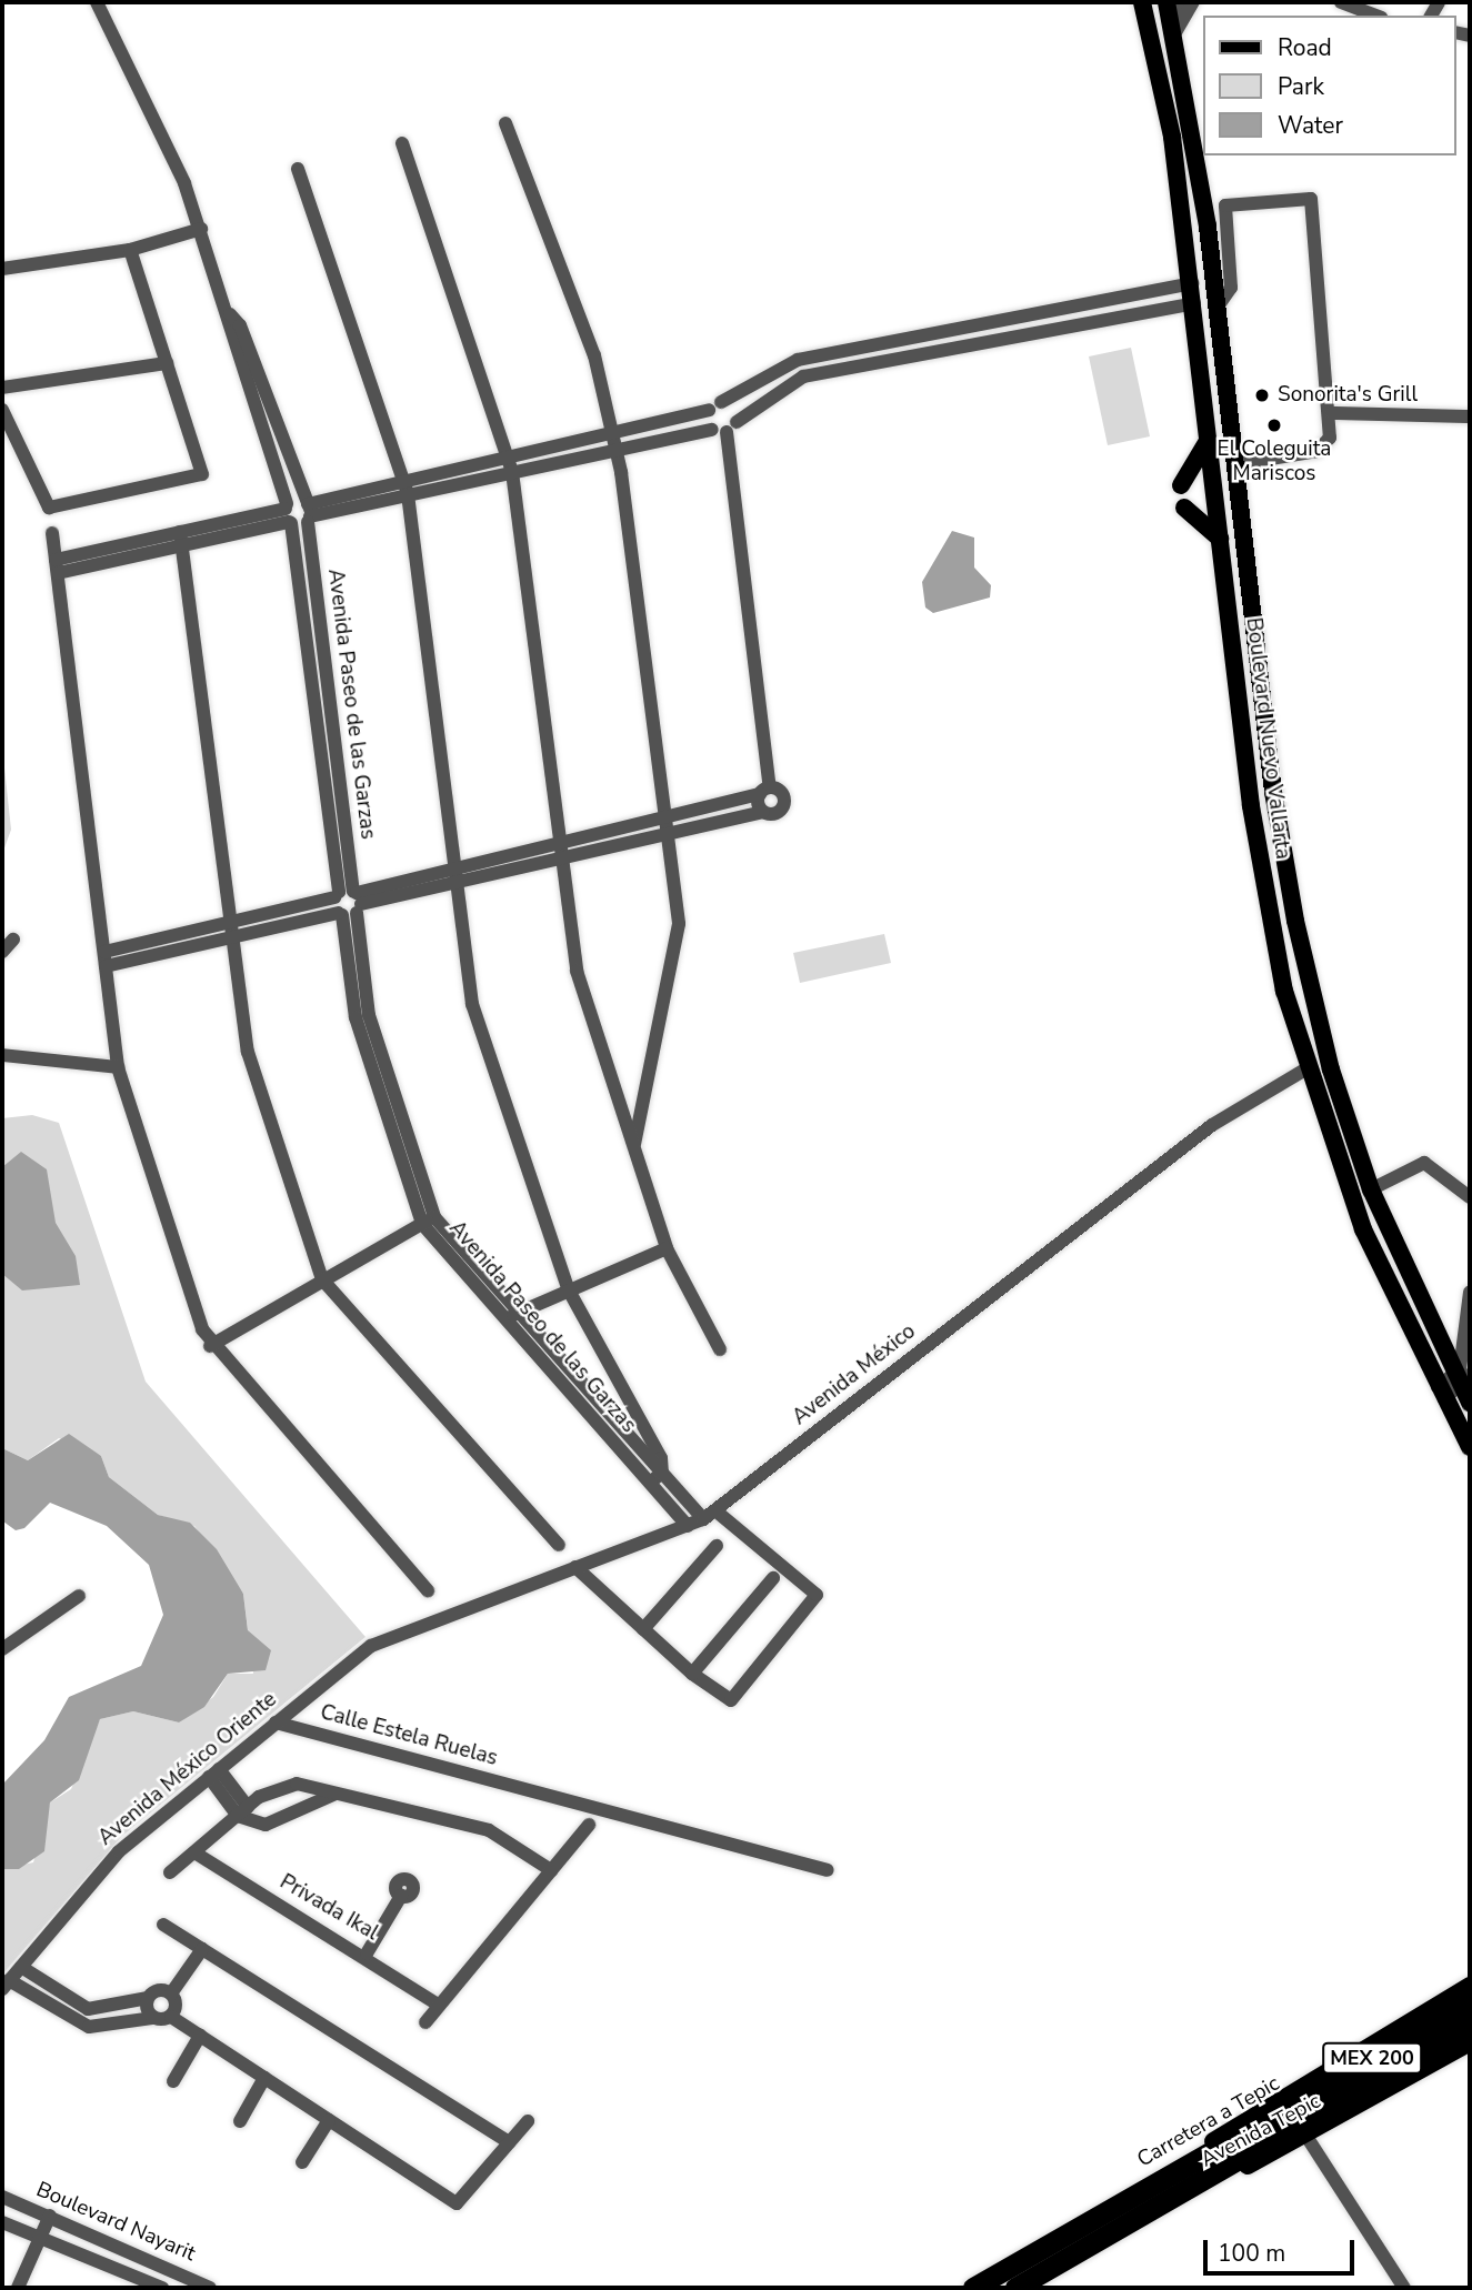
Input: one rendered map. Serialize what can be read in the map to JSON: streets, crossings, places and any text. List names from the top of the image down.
{
  "streets": {
    "highway": ["MEX 200", "Carretera a Tepic"],
    "main road": ["Boulevard Nuevo Vallarta", "Avenida Tepic"],
    "street": [
      "Avenida Paseo de las Garzas",
      "Avenida México",
      "Calle Estela Ruelas",
      "Avenida México Oriente",
      "Privada Ikal",
      "Boulevard Nayarit"
    ]
  },
  "crossings": [
    ["Avenida Paseo de las Garzas", "Avenida México"],
    ["Boulevard Nuevo Vallarta", "Avenida México"],
    ["Avenida México", "Avenida México Oriente"],
    ["Calle Estela Ruelas", "Avenida México Oriente"],
    ["MEX 200", "Avenida Tepic"],
    ["Carretera a Tepic", "Avenida Tepic"]
  ],
  "places": ["Sonorita's Grill", "El Coleguita Mariscos"],
  "legend": ["Road", "Park", "Water"],
  "scale_bar": "100 m"
}
